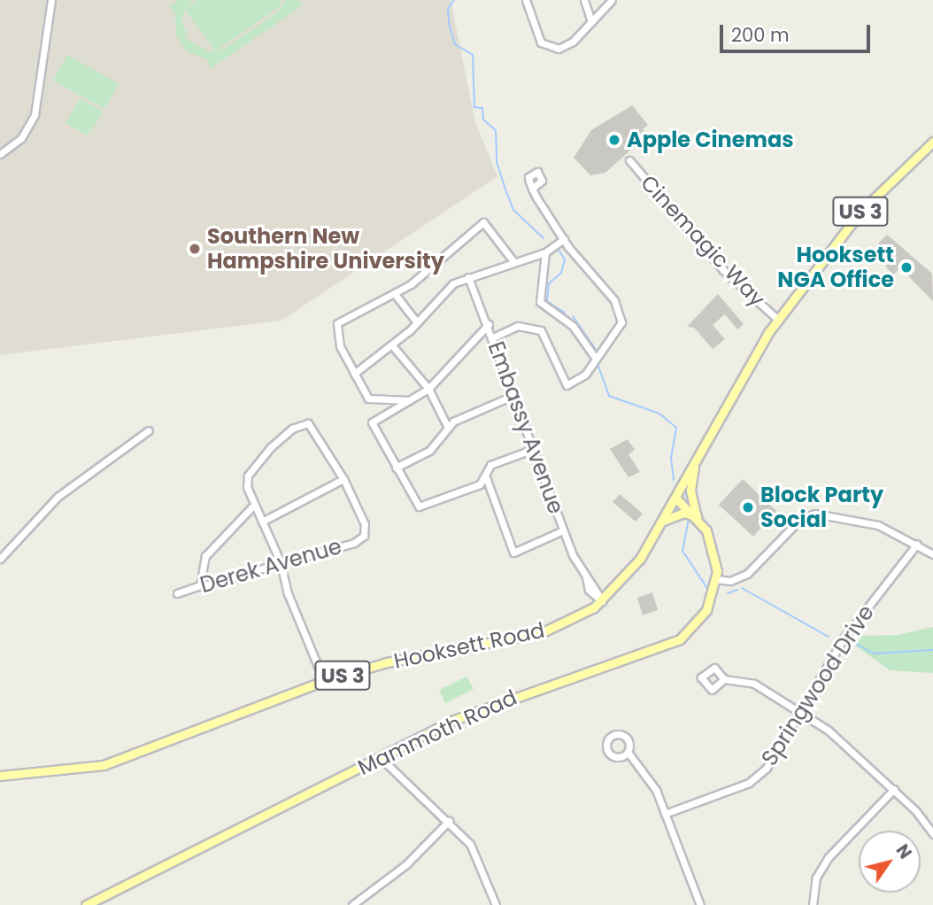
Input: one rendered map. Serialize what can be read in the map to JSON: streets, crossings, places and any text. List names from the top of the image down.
{
  "streets": {
    "main road": ["US 3", "Hooksett Road", "Mammoth Road"],
    "street": [
      "Cinemagic Way",
      "Embassy Avenue",
      "Derek Avenue",
      "Springwood Drive"
    ]
  },
  "crossings": [
    ["Cinemagic Way", "Hooksett Road"],
    ["Embassy Avenue", "Hooksett Road"],
    ["Hooksett Road", "Mammoth Road"]
  ],
  "places": [
    "Apple Cinemas",
    "Southern New Hampshire University",
    "Hooksett NGA Office",
    "Block Party Social"
  ],
  "scale_bar": "200 m",
  "north": "top right"
}
